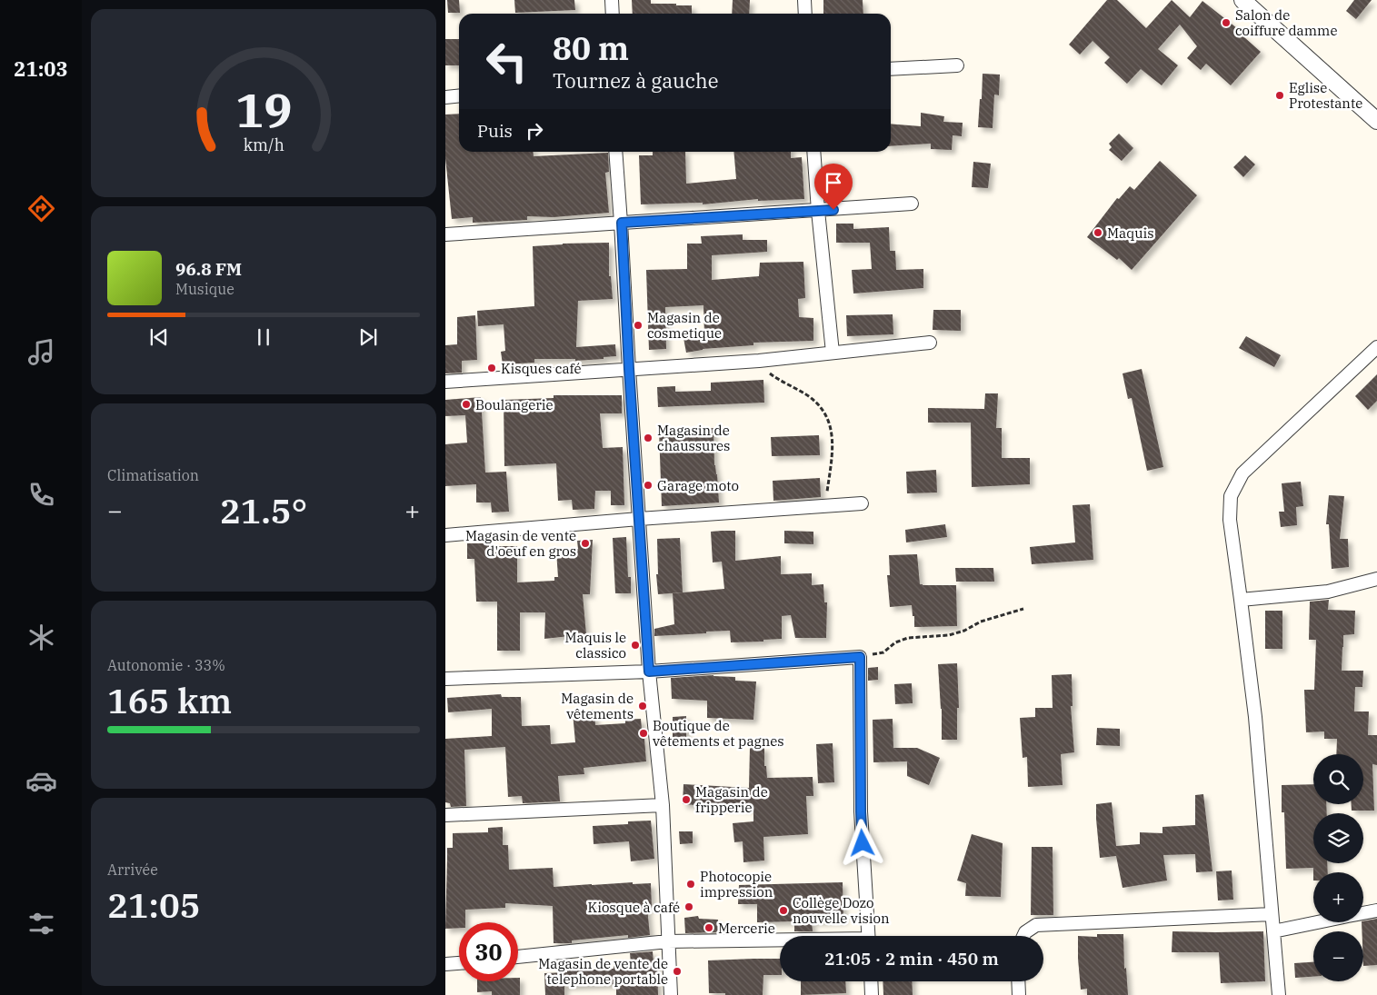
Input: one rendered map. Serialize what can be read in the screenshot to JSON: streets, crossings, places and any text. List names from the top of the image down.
{
  "places": [
    "Salon de coiffure damme",
    "Eglise Protestante",
    "Maquis",
    "Magasin de cosmetique",
    "Kisques café",
    "Boulangerie",
    "Magasin de chaussures",
    "Garage moto",
    "Magasin de vente d'oeuf en gros",
    "Maquis le classico",
    "Magasin de vêtements",
    "Boutique de vêtements et pagnes",
    "Magasin de fripperie",
    "Photocopie impression",
    "Kiosque à café",
    "Collège Dozo nouvelle vision",
    "Mercerie",
    "Magasin de vente de telephone portable"
  ],
  "page": {
    "tabs": "21:03",
    "turn": ["80 m", "Tournez à gauche"],
    "then": "Puis",
    "song": ["96.8 FM", "Musique"],
    "tile": [
      "Climatisation",
      ["Autonomie · 33%", "165 km"],
      ["Arrivée", "21:05"]
    ],
    "heat": ["−", "21.5°", "+"],
    "map_buttons": ["+", "−"],
    "limit": "30",
    "trip": "21:05 · 2 min · 450 m",
    "gauge": ["19", "km/h"]
  }
}
